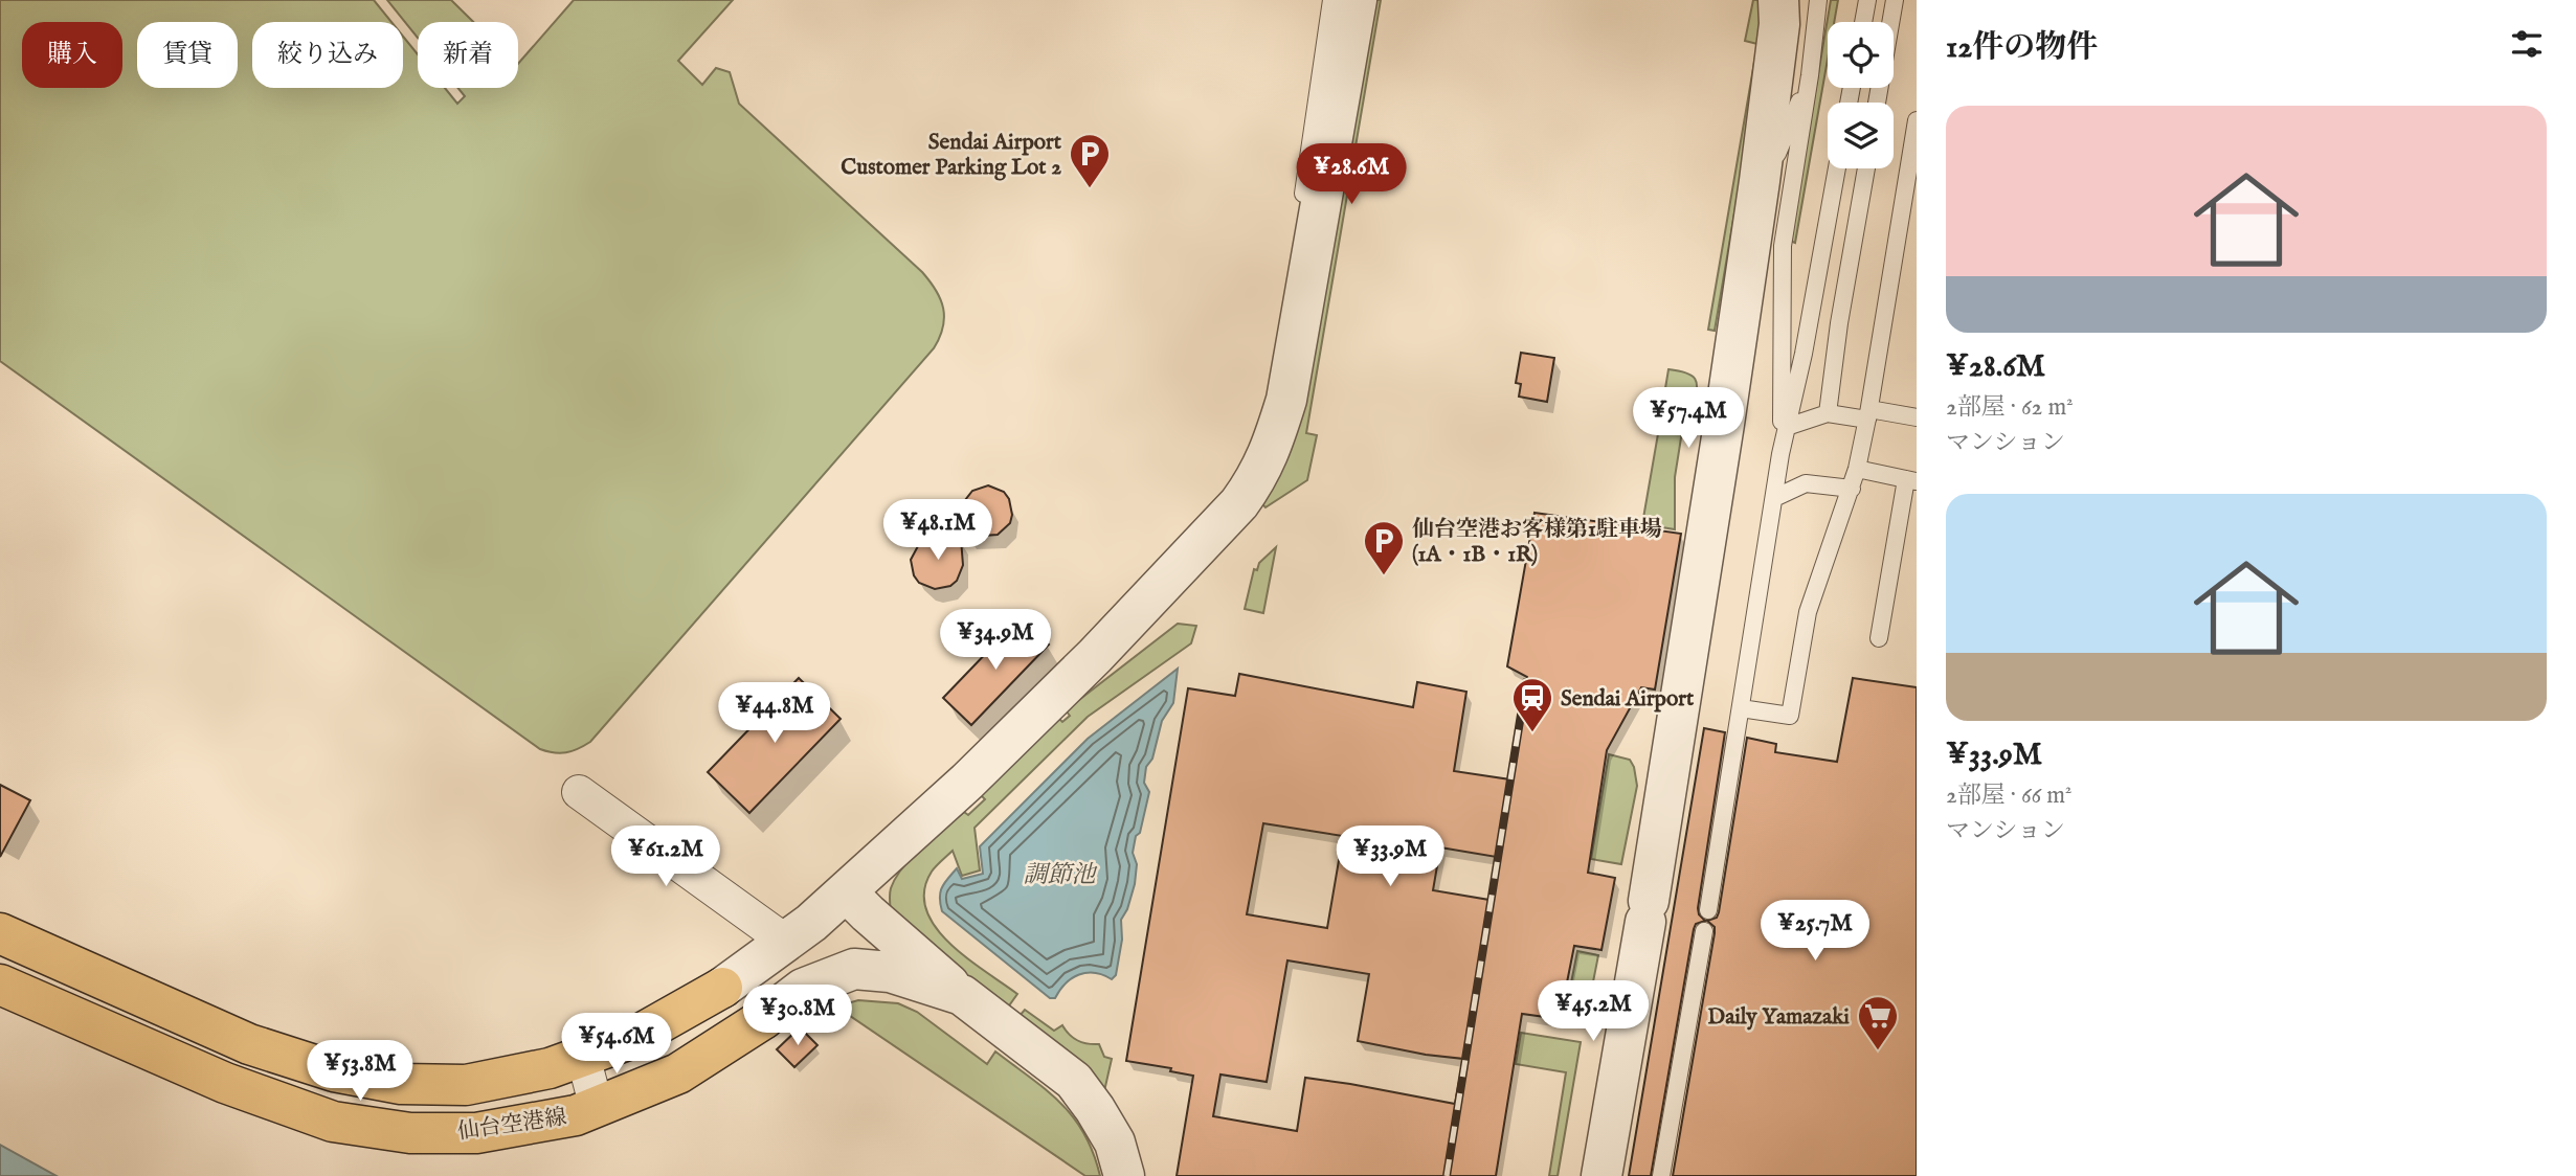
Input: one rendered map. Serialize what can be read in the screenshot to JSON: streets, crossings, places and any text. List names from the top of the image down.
{
  "streets": {
    "main road": ["仙台空港線"]
  },
  "water": ["調節池"],
  "places": {
    "parking": ["Sendai Airport Customer Parking Lot 2", "仙台空港お客様第1駐車場 (1A・1B・1R)"],
    "station": ["Sendai Airport"],
    "supermarket": ["Daily Yamazaki"]
  },
  "page": {
    "heading": "12件の物件",
    "chip": [
      "購入",
      "賃貸",
      "絞り込み",
      "新着"
    ],
    "list": [
      {
        "name": "¥28.6M",
        "note": "2部屋 · 62 m² · マンション"
      },
      {
        "name": "¥33.9M",
        "note": "2部屋 · 66 m² · マンション"
      }
    ],
    "price": [
      "¥28.6M",
      "¥57.4M",
      "¥48.1M",
      "¥34.9M",
      "¥44.8M",
      "¥61.2M",
      "¥33.9M",
      "¥25.7M",
      "¥45.2M",
      "¥30.8M",
      "¥54.6M",
      "¥53.8M"
    ]
  }
}
